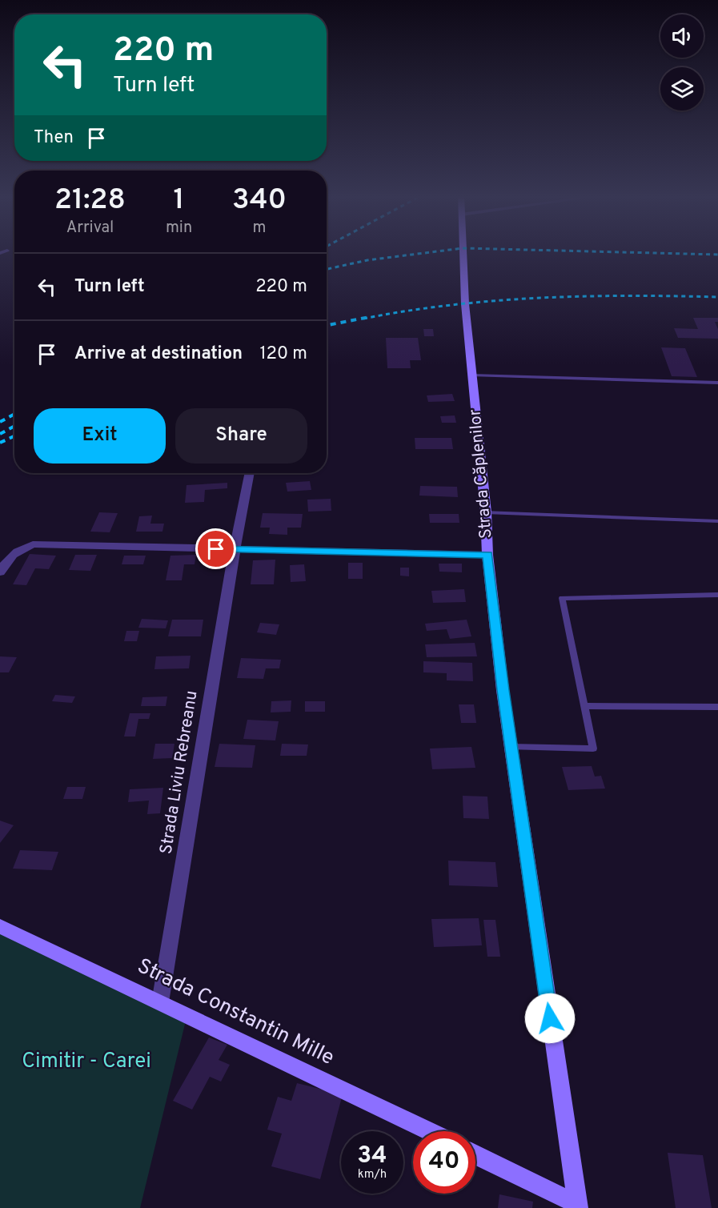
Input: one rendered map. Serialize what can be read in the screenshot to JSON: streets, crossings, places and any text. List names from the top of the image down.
{
  "streets": {
    "street": ["Strada Căplenilor", "Strada Liviu Rebreanu", "Strada Constantin Mille"]
  },
  "crossings": [
    ["Strada Liviu Rebreanu", "Strada Constantin Mille"]
  ],
  "parks": ["Cimitir - Carei"],
  "page": {
    "turn": ["220 m", "Turn left"],
    "then": "Then",
    "eta": [
      "21:28",
      "Arrival",
      "1",
      "min",
      "340",
      "m"
    ],
    "list": [
      {
        "name": "Turn left",
        "value": "220 m"
      },
      {
        "name": "Arrive at destination",
        "value": "120 m"
      }
    ],
    "buttons": ["Exit", "Share"],
    "speed": "34 km/h",
    "limit": "40"
  }
}
